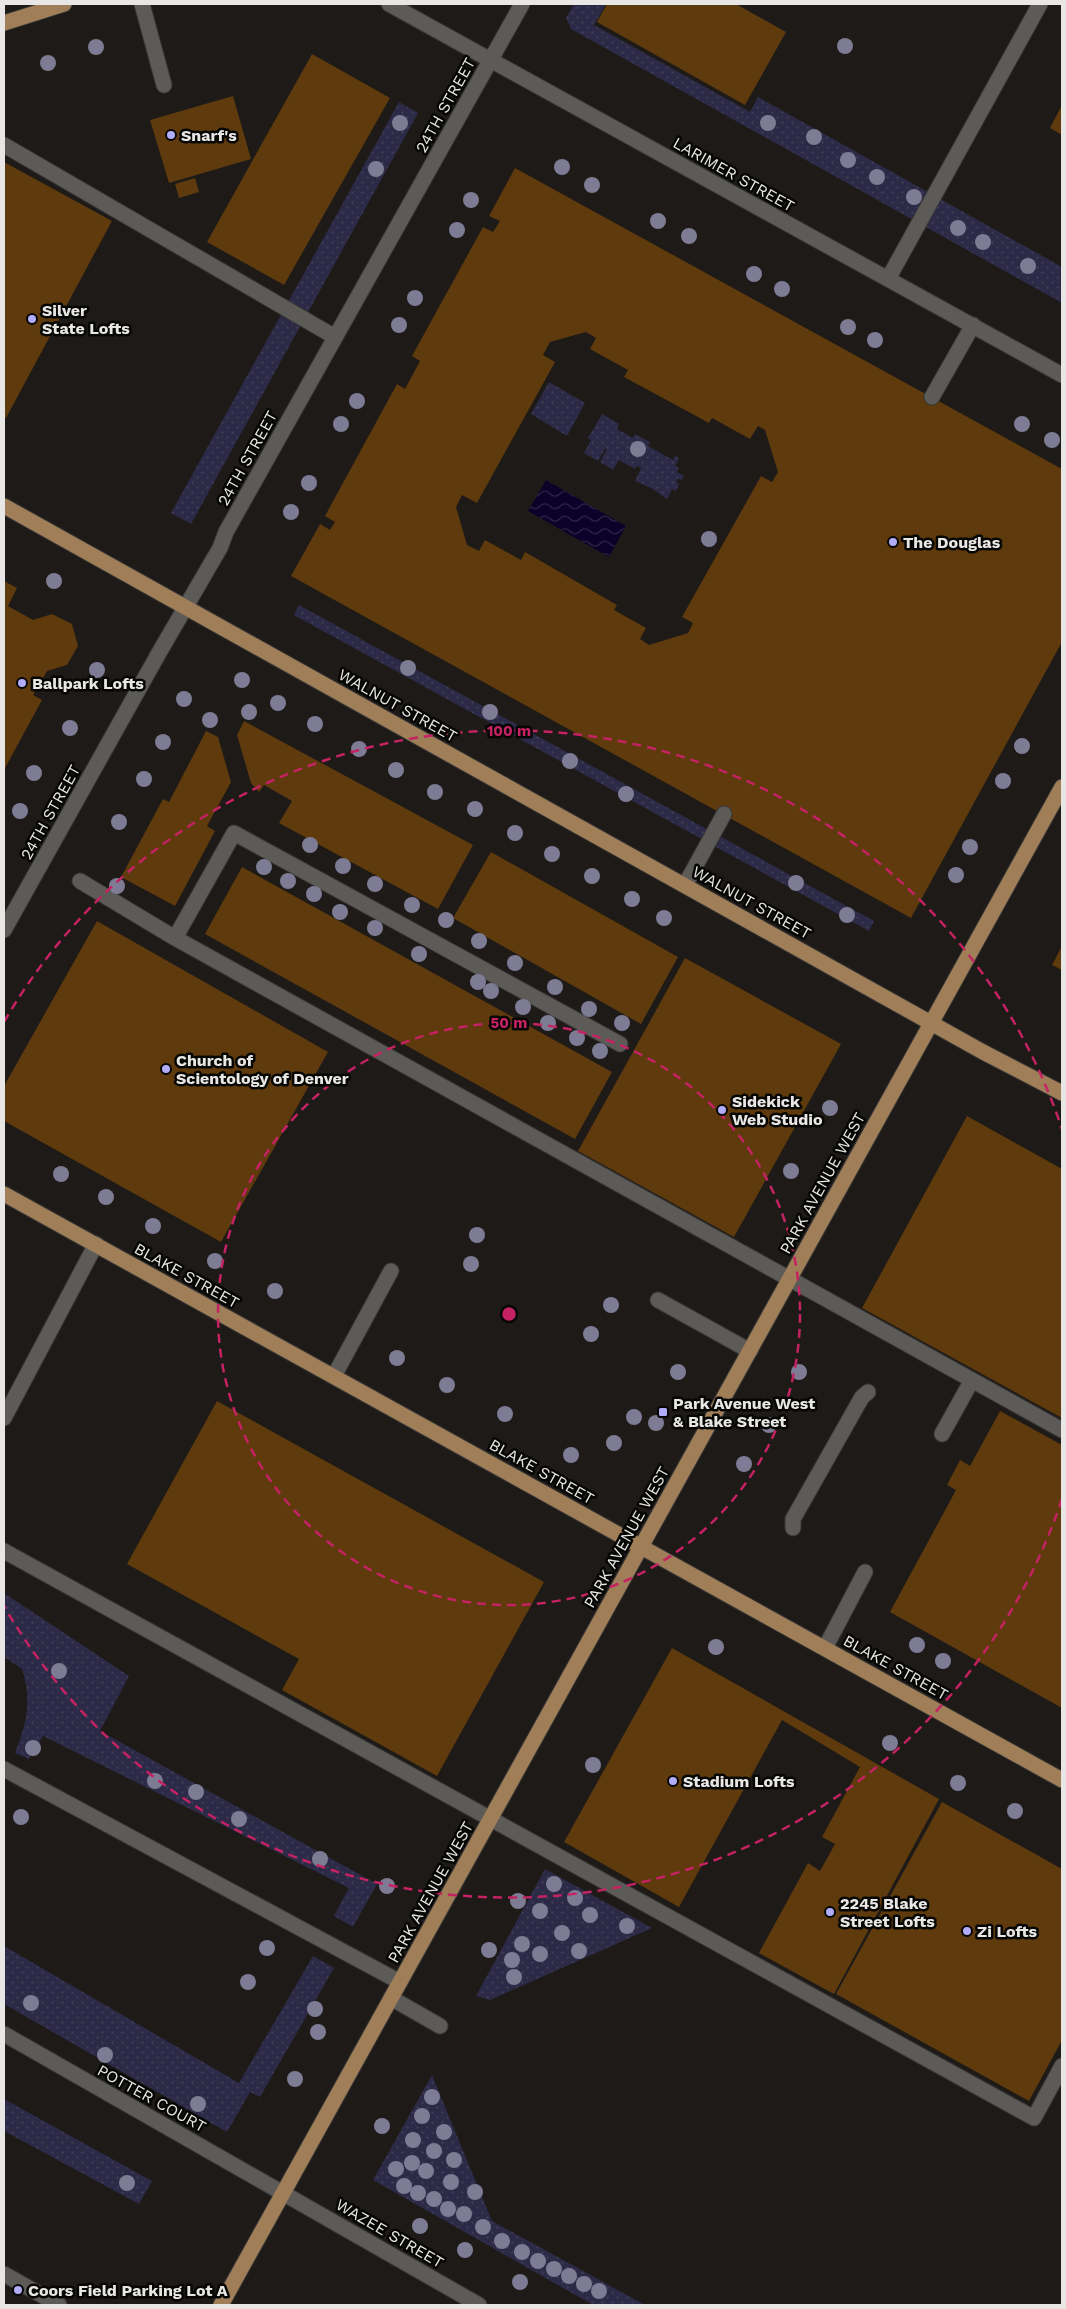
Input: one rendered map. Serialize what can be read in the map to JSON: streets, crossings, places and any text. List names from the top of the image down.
{
  "streets": {
    "main road": ["WALNUT STREET", "PARK AVENUE WEST", "BLAKE STREET"],
    "street": [
      "24TH STREET",
      "LARIMER STREET",
      "POTTER COURT",
      "WAZEE STREET"
    ]
  },
  "crossings": [
    ["24TH STREET", "LARIMER STREET"],
    ["24TH STREET", "WALNUT STREET"],
    ["WALNUT STREET", "PARK AVENUE WEST"],
    ["PARK AVENUE WEST", "BLAKE STREET"],
    ["PARK AVENUE WEST", "POTTER COURT"],
    ["PARK AVENUE WEST", "WAZEE STREET"],
    ["POTTER COURT", "WAZEE STREET"]
  ],
  "places": {
    "other": [
      "Snarf's",
      "Silver State Lofts",
      "The Douglas",
      "Ballpark Lofts",
      "Church of Scientology of Denver",
      "Sidekick Web Studio",
      "Stadium Lofts",
      "2245 Blake Street Lofts",
      "Zi Lofts",
      "Coors Field Parking Lot A"
    ],
    "transit": ["Park Avenue West & Blake Street"]
  },
  "rings": ["100 m", "50 m"]
}
